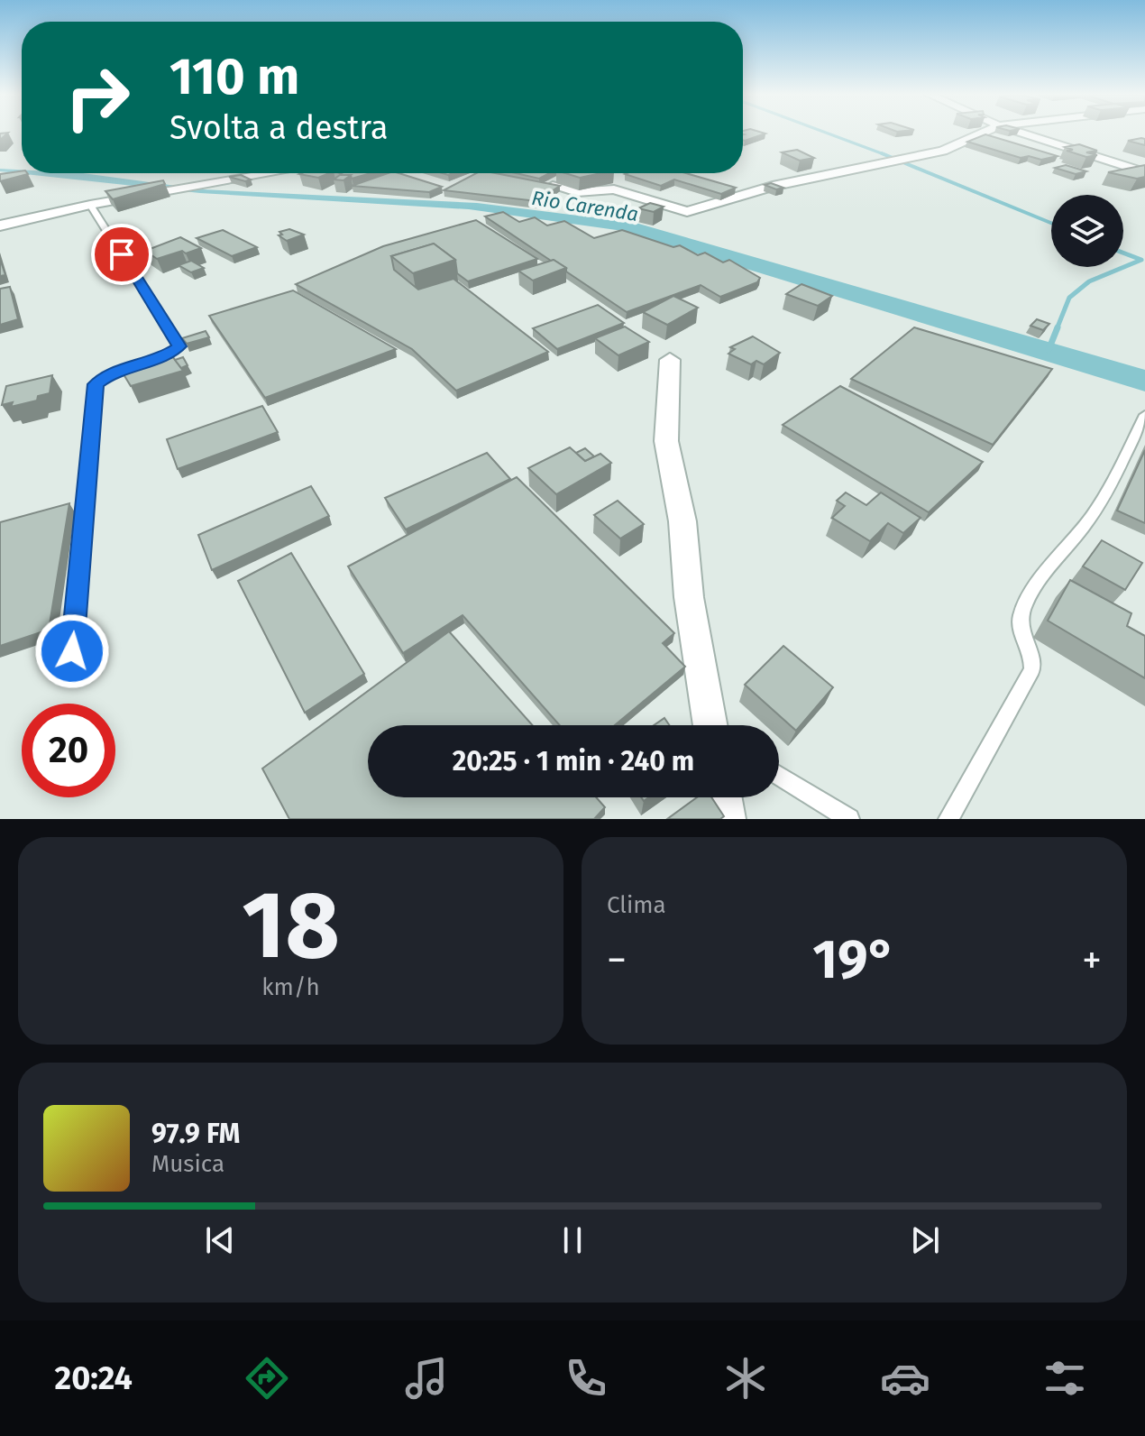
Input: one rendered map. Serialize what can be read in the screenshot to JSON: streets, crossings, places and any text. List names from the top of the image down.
{
  "water": ["Rio Carenda"],
  "page": {
    "turn": ["110 m", "Svolta a destra"],
    "limit": "20",
    "trip": "20:25 · 1 min · 240 m",
    "tile": [
      ["18", "km/h"],
      "Clima"
    ],
    "heat": ["−", "19°", "+"],
    "song": ["97.9 FM", "Musica"],
    "tabs": "20:24"
  }
}
